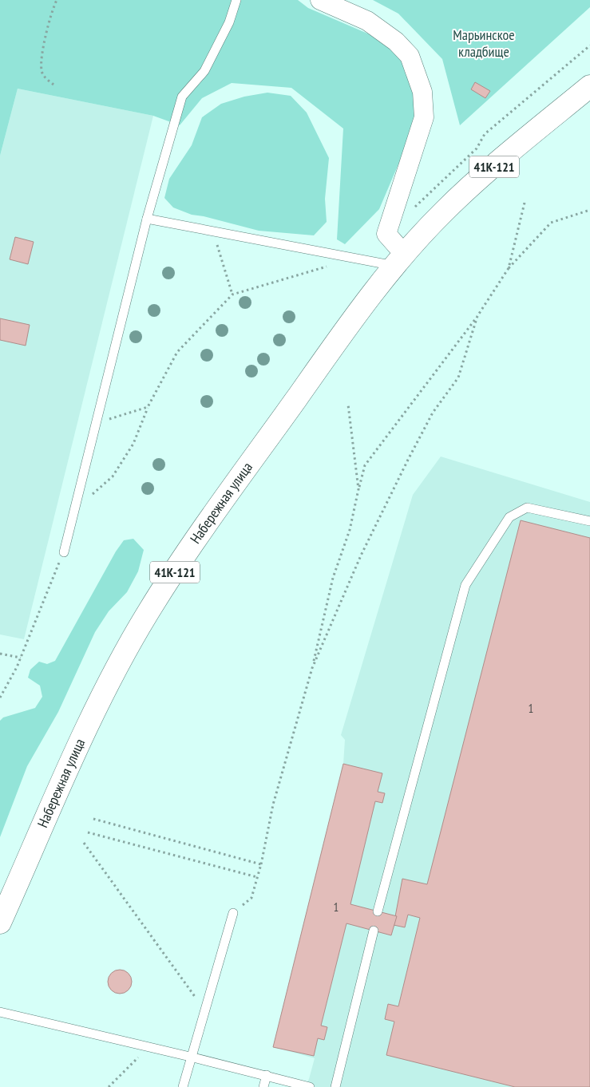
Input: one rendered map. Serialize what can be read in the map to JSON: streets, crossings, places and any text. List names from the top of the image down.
{
  "streets": {
    "main road": ["41К-121", "Набережная улица"]
  },
  "crossings": [
    ["41К-121", "Набережная улица"]
  ],
  "parks": ["Марьинское кладбище"],
  "house_numbers": ["1", "1"]
}
